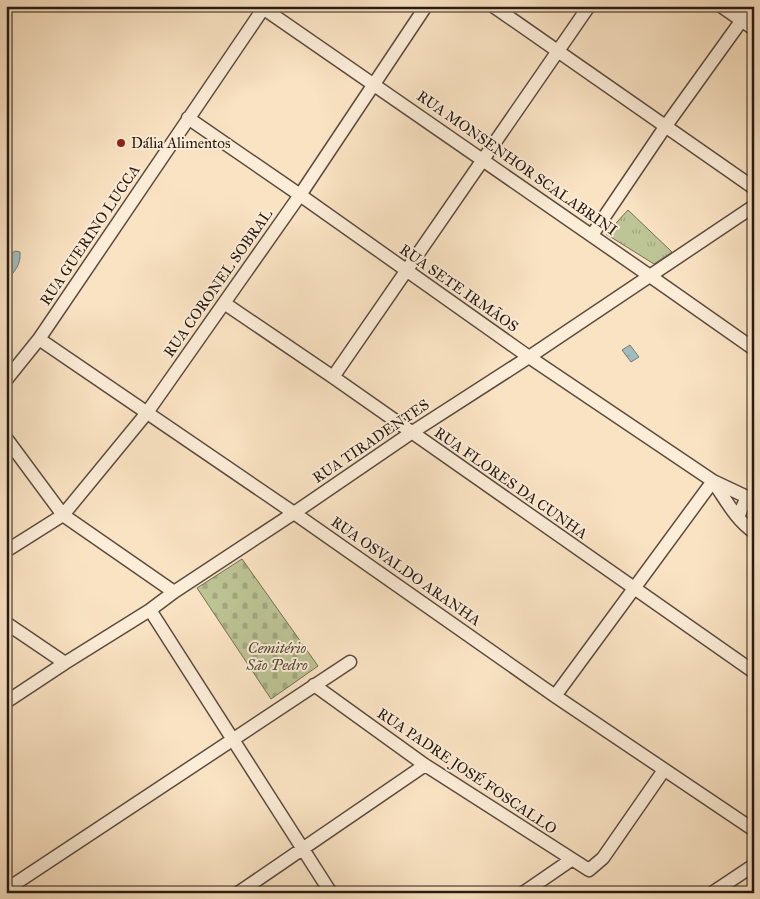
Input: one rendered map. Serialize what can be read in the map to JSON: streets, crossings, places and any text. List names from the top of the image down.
{
  "streets": {
    "street": [
      "RUA MONSENHOR SCALABRINI",
      "RUA GUERINO LUCCA",
      "RUA CORONEL SOBRAL",
      "RUA SETE IRMÃOS",
      "RUA TIRADENTES",
      "RUA FLORES DA CUNHA",
      "RUA OSVALDO ARANHA",
      "RUA PADRE JOSÉ FOSCALLO"
    ]
  },
  "crossings": [
    ["RUA MONSENHOR SCALABRINI", "RUA GUERINO LUCCA"],
    ["RUA MONSENHOR SCALABRINI", "RUA CORONEL SOBRAL"],
    ["RUA MONSENHOR SCALABRINI", "RUA TIRADENTES"],
    ["RUA GUERINO LUCCA", "RUA SETE IRMÃOS"],
    ["RUA GUERINO LUCCA", "RUA OSVALDO ARANHA"],
    ["RUA CORONEL SOBRAL", "RUA SETE IRMÃOS"],
    ["RUA CORONEL SOBRAL", "RUA FLORES DA CUNHA"],
    ["RUA CORONEL SOBRAL", "RUA OSVALDO ARANHA"],
    ["RUA SETE IRMÃOS", "RUA TIRADENTES"],
    ["RUA TIRADENTES", "RUA FLORES DA CUNHA"],
    ["RUA TIRADENTES", "RUA OSVALDO ARANHA"],
    ["RUA OSVALDO ARANHA", "RUA PADRE JOSÉ FOSCALLO"]
  ],
  "parks": ["Cemitério São Pedro"],
  "places": ["Dália Alimentos"]
}
